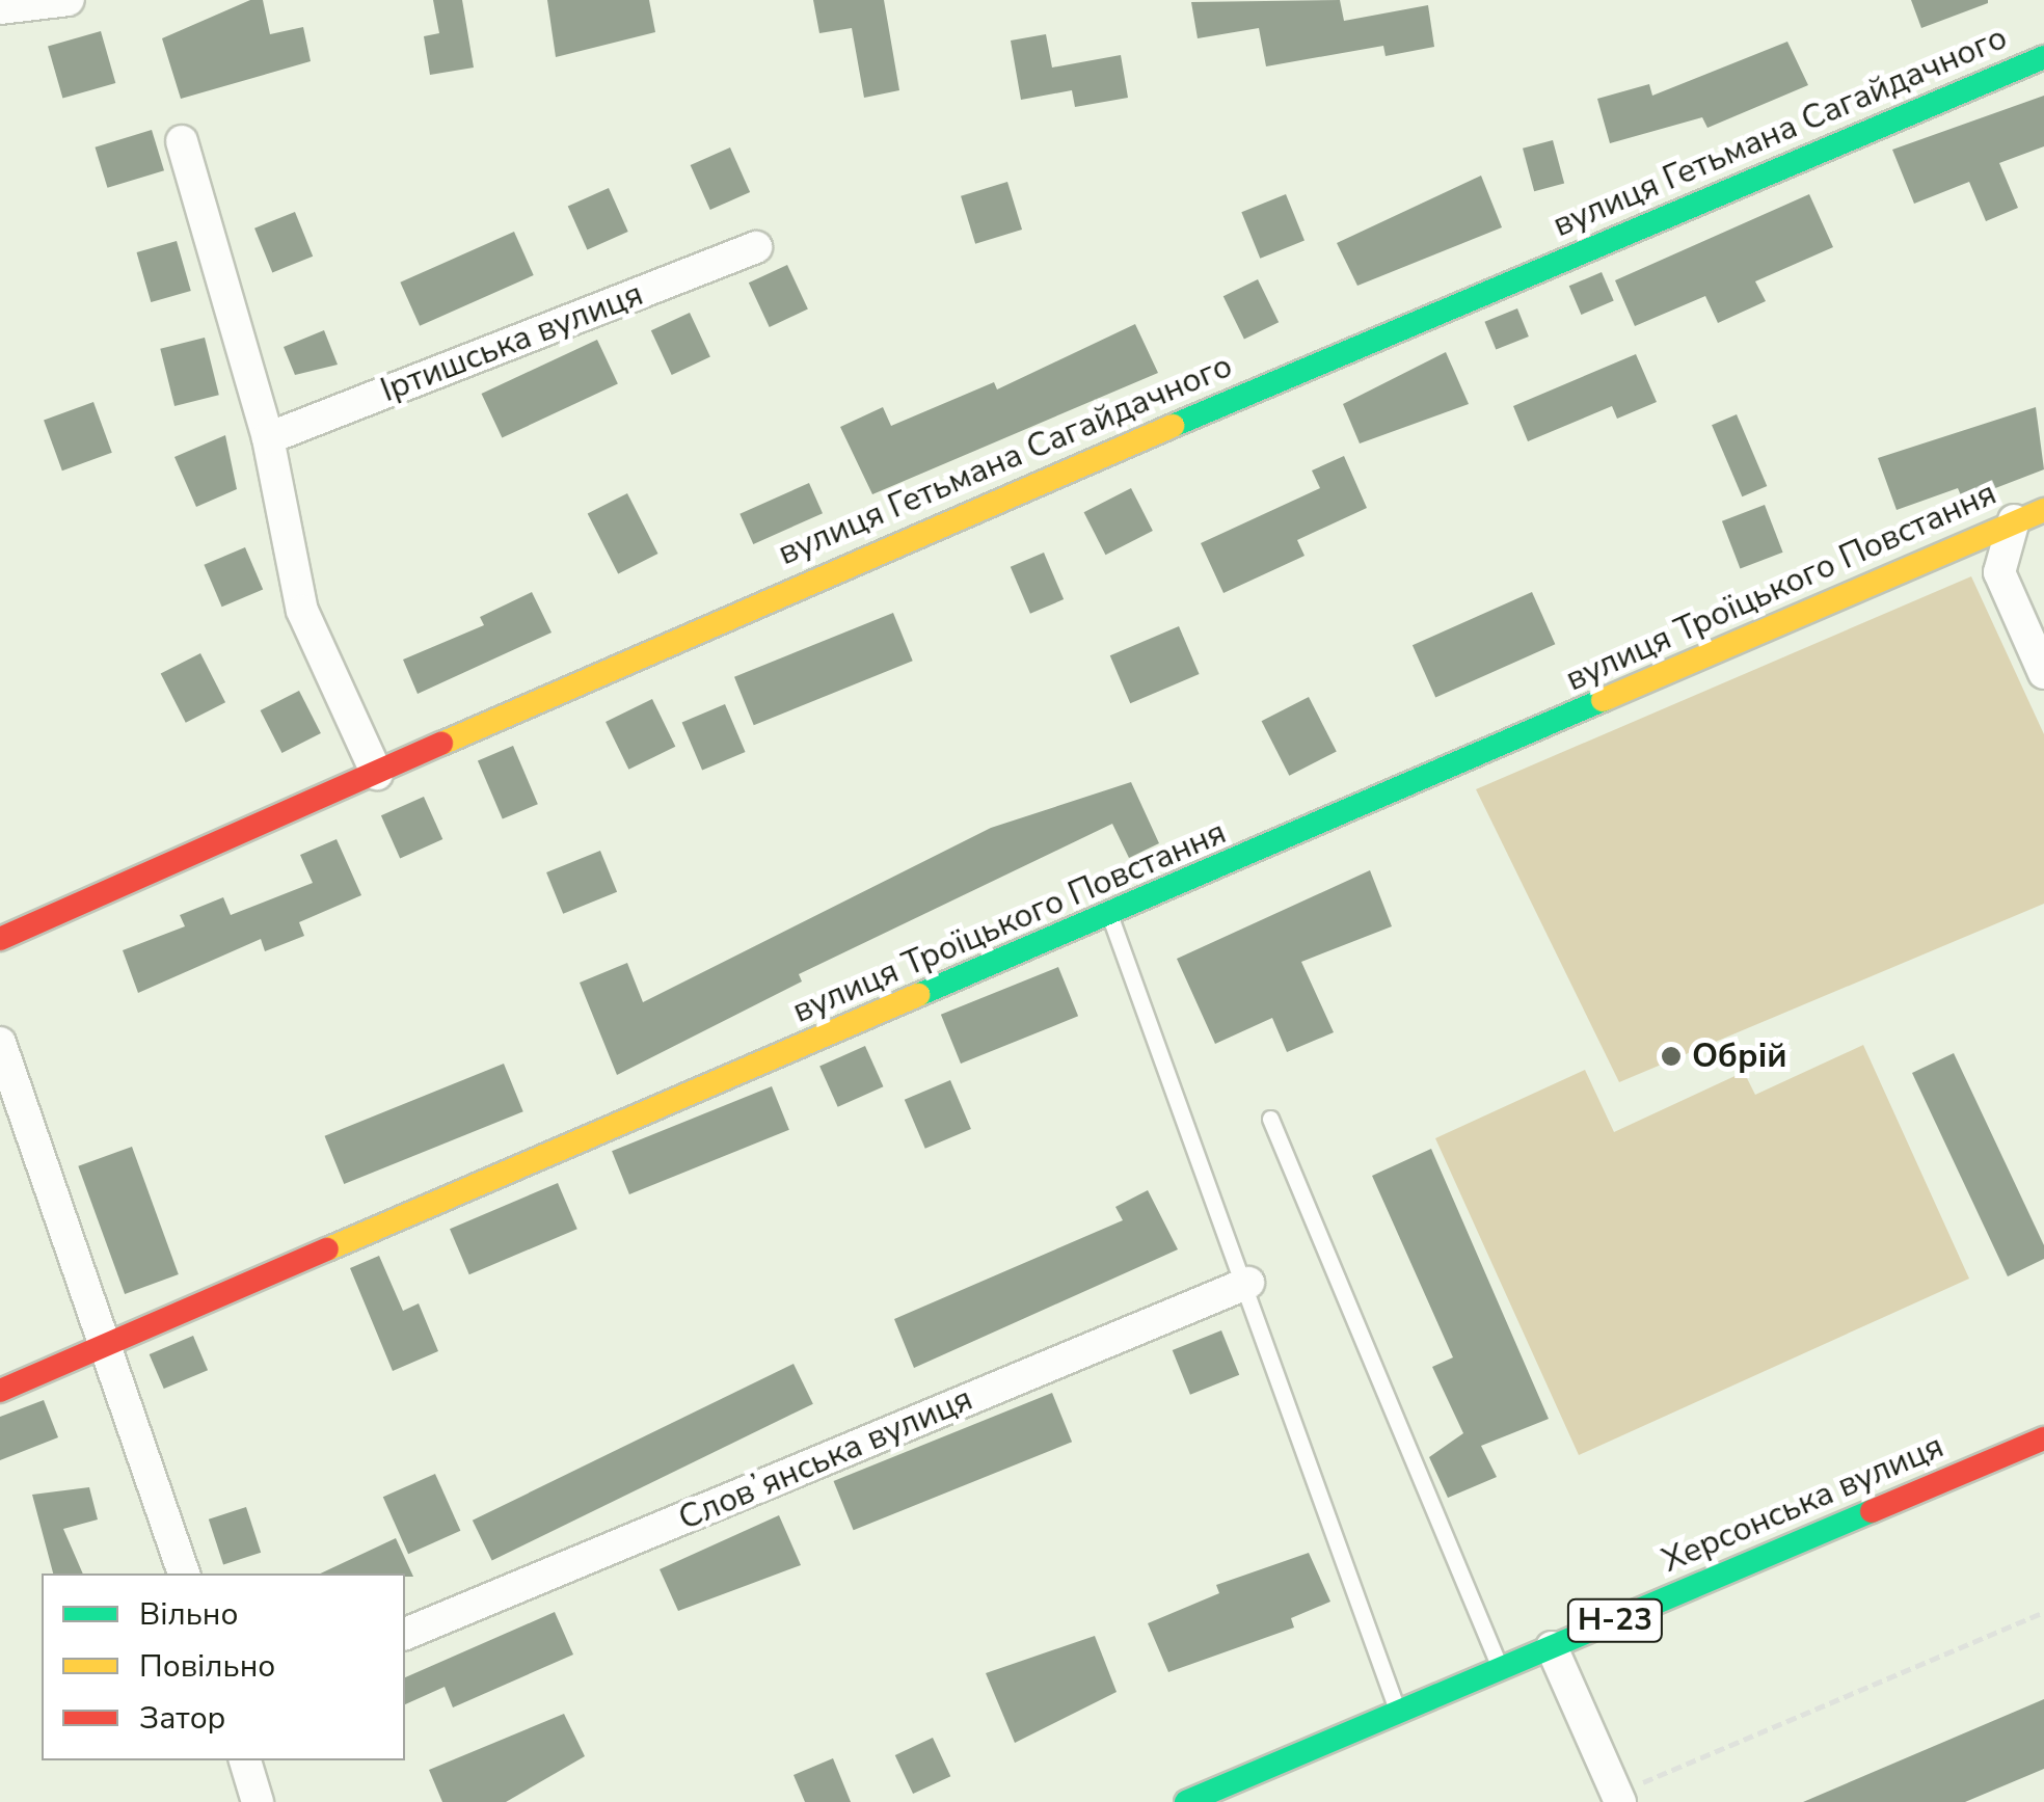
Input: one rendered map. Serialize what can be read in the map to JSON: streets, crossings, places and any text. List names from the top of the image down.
{
  "streets": {
    "street": [
      "вулиця Гетьмана Сагайдачного",
      "Іртишська вулиця",
      "вулиця Троїцького Повстання",
      "Словʼянська вулиця",
      "Херсонська вулиця",
      "Н-23"
    ]
  },
  "places": ["Обрій"],
  "legend": ["Вільно", "Повільно", "Затор"]
}
